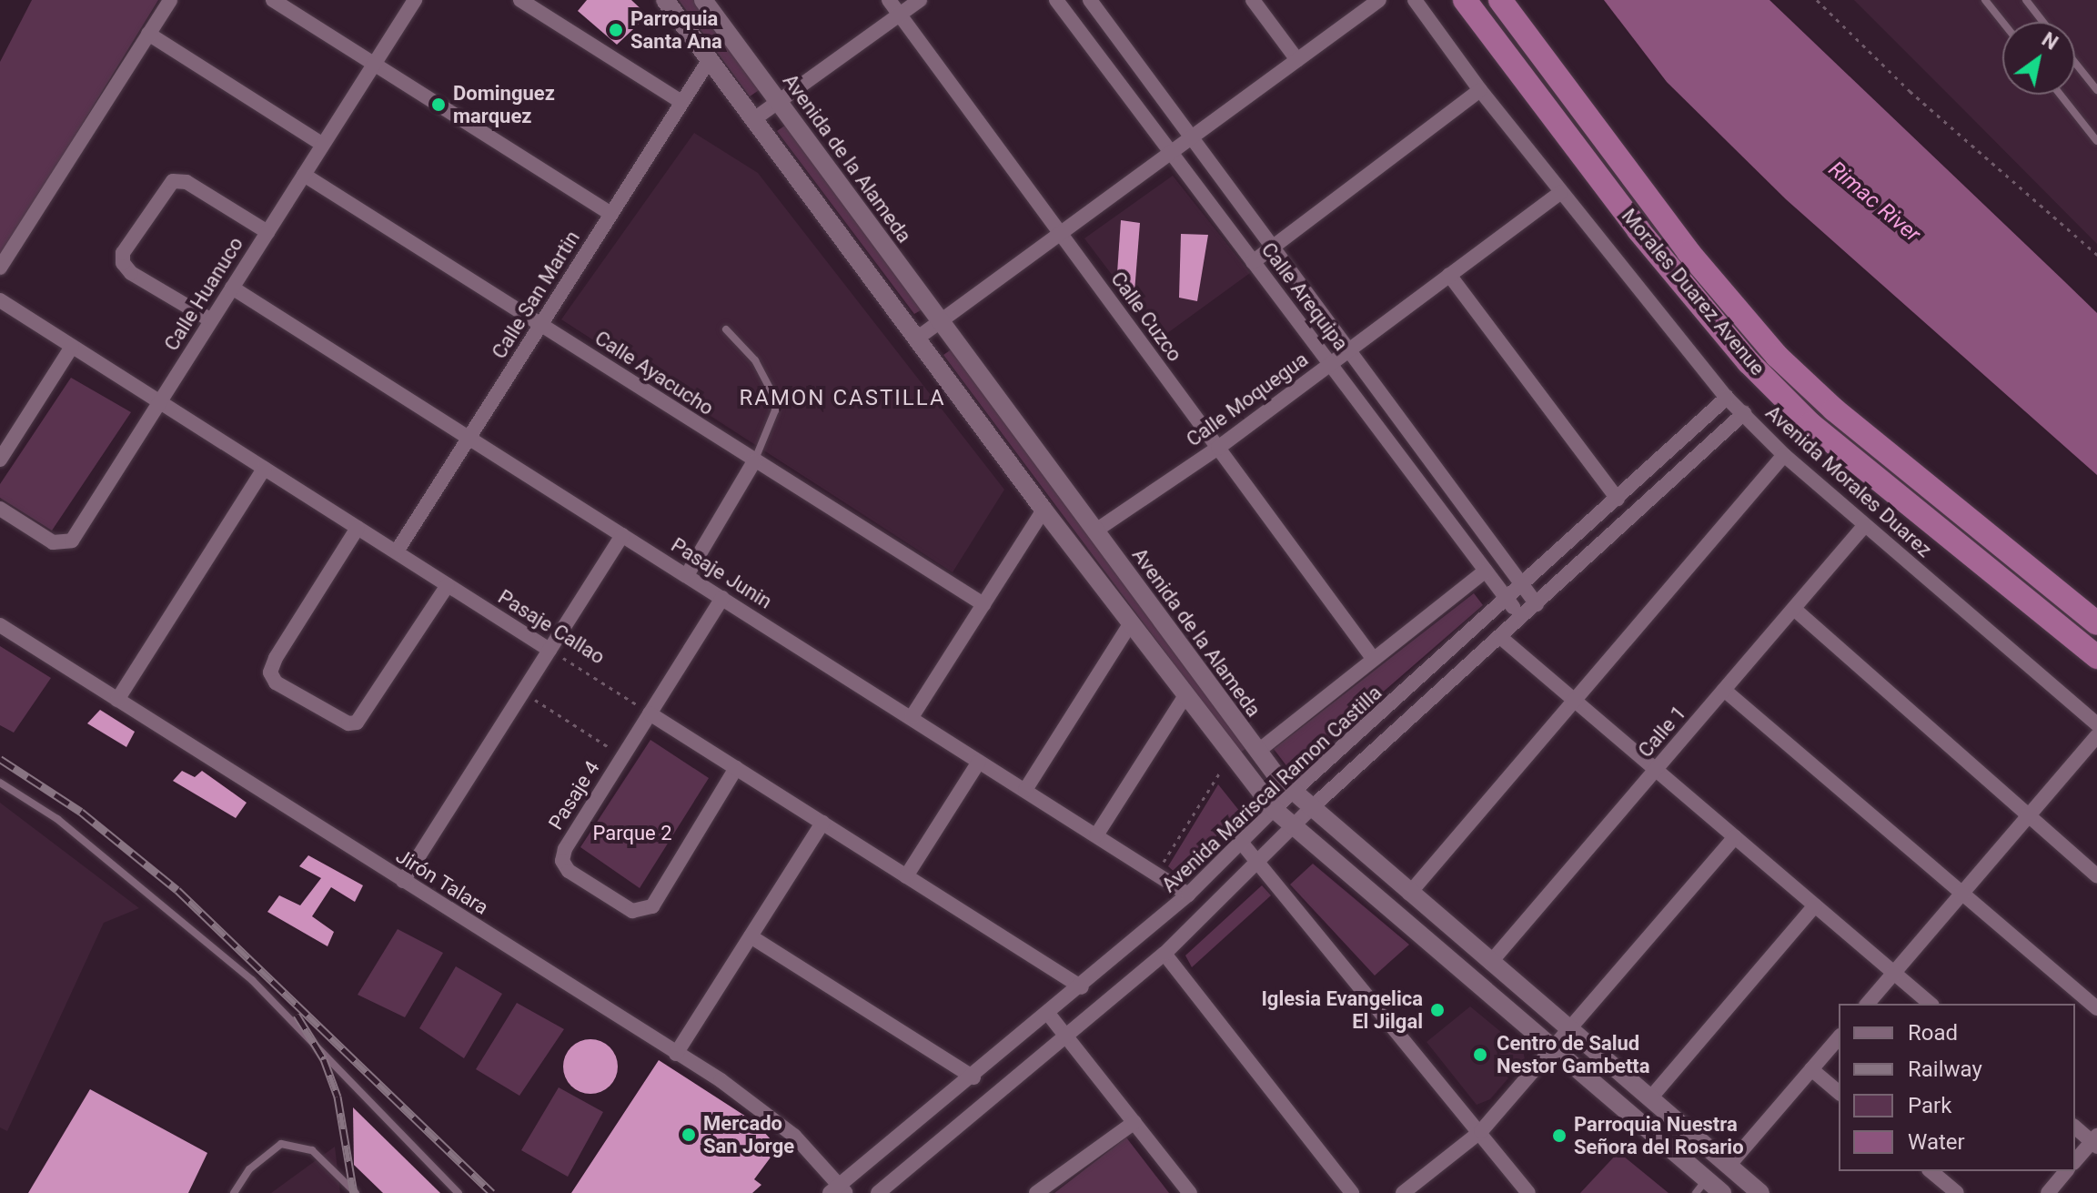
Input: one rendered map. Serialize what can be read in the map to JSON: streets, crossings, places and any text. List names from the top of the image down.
{
  "streets": {
    "highway": ["Morales Duarez Avenue"],
    "street": [
      "Avenida de la Alameda",
      "Calle Huanuco",
      "Calle San Martin",
      "Calle Arequipa",
      "Calle Cuzco",
      "Calle Ayacucho",
      "Calle Moquegua",
      "Avenida Morales Duarez",
      "Pasaje Junin",
      "Pasaje Callao",
      "Calle 1",
      "Avenida Mariscal Ramon Castilla",
      "Pasaje 4",
      "Jirón Talara"
    ]
  },
  "crossings": [
    ["Avenida de la Alameda", "Calle Moquegua"],
    ["Avenida de la Alameda", "Calle 1"],
    ["Avenida de la Alameda", "Avenida Mariscal Ramon Castilla"],
    ["Calle Huanuco", "Calle Ayacucho"],
    ["Calle Huanuco", "Pasaje Junin"],
    ["Calle Huanuco", "Pasaje Callao"],
    ["Calle San Martin", "Calle Ayacucho"],
    ["Calle San Martin", "Pasaje Junin"],
    ["Calle San Martin", "Pasaje Callao"],
    ["Calle Arequipa", "Calle Moquegua"],
    ["Calle Arequipa", "Avenida Mariscal Ramon Castilla"],
    ["Calle Cuzco", "Calle Moquegua"],
    ["Calle Moquegua", "Avenida Morales Duarez"],
    ["Avenida Morales Duarez", "Calle 1"],
    ["Avenida Morales Duarez", "Avenida Mariscal Ramon Castilla"],
    ["Pasaje Junin", "Avenida Mariscal Ramon Castilla"],
    ["Pasaje Junin", "Pasaje 4"],
    ["Pasaje Callao", "Pasaje 4"],
    ["Avenida Mariscal Ramon Castilla", "Jirón Talara"]
  ],
  "districts": ["RAMON CASTILLA"],
  "water": ["Rimac River"],
  "parks": ["Parque 2"],
  "places": [
    "Parroquia Santa Ana",
    "Dominguez marquez",
    "Iglesia Evangelica El Jilgal",
    "Centro de Salud Nestor Gambetta",
    "Mercado San Jorge",
    "Parroquia Nuestra Señora del Rosario"
  ],
  "legend": [
    "Road",
    "Railway",
    "Park",
    "Water"
  ],
  "north": "top right"
}
